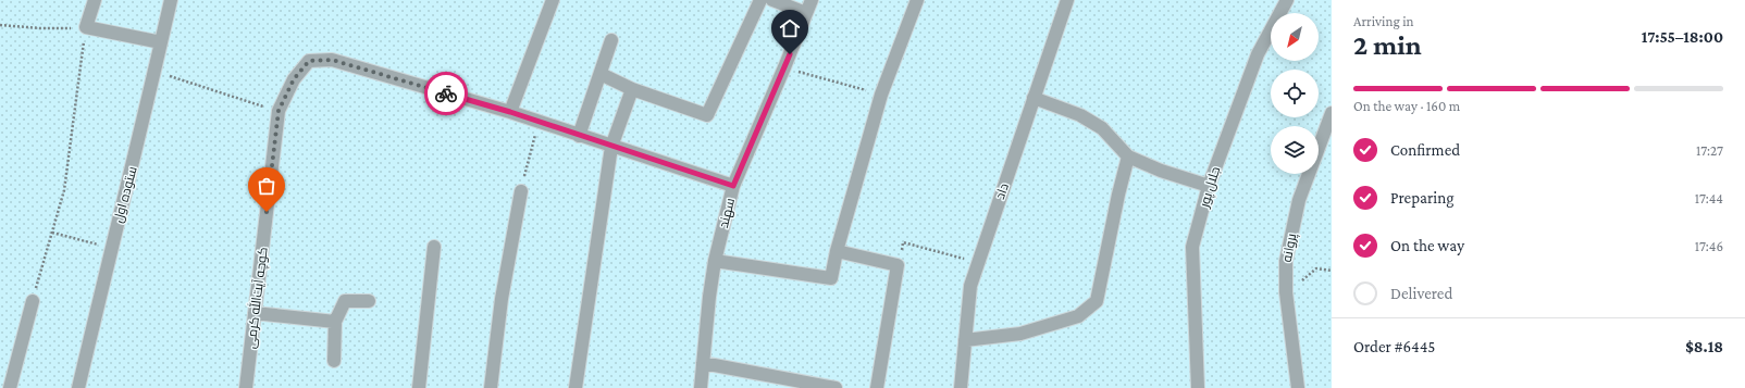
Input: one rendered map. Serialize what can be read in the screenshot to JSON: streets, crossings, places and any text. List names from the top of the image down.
{
  "streets": {
    "street": [
      "جلال پور",
      "داد",
      "ستوده اول",
      "سهند",
      "پروانه",
      "کوچه آیت‌الله کرمی"
    ]
  },
  "crossings": [
    ["سهند", "کوچه آیت‌الله کرمی"]
  ],
  "north": "bottom left",
  "page": {
    "heading": ["2 min", "Arriving in", "17:55–18:00"],
    "panel": ["Order #6445", "$8.18"],
    "bar": "On the way · 160 m",
    "list": [
      ["Confirmed", "17:27"],
      ["Preparing", "17:44"],
      ["On the way", "17:46"],
      "Delivered"
    ]
  }
}
